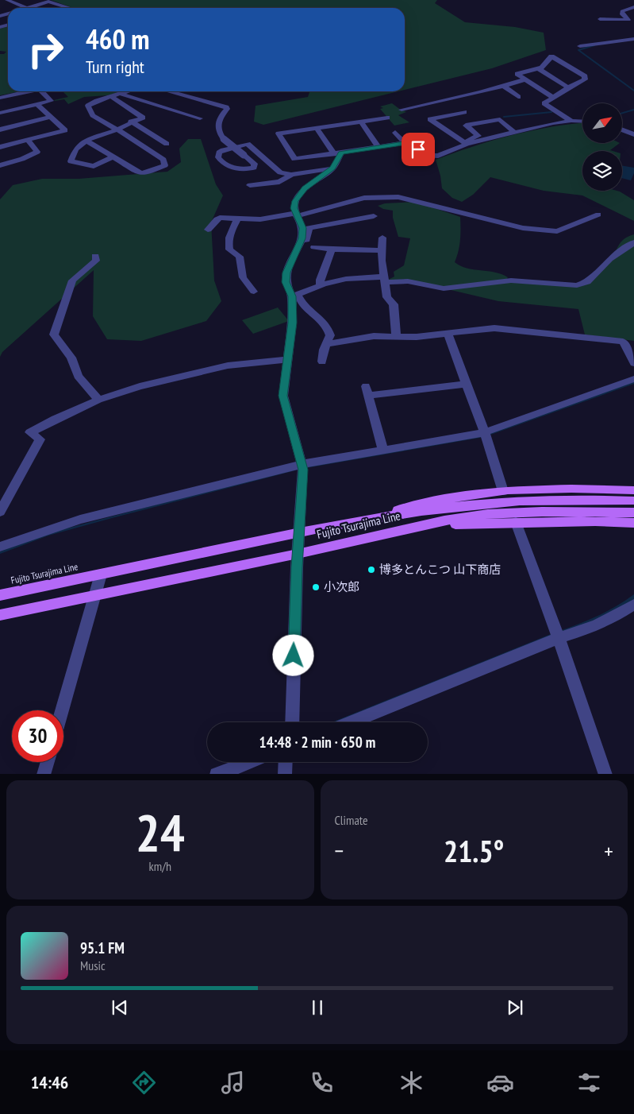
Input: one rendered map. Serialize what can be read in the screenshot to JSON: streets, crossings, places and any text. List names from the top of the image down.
{
  "streets": {
    "main road": ["Fujito Tsurajima Line"]
  },
  "places": ["博多とんこつ 山下商店", "小次郎"],
  "north": "top right",
  "page": {
    "turn": ["460 m", "Turn right"],
    "limit": "30",
    "trip": "14:48 · 2 min · 650 m",
    "tile": [
      ["24", "km/h"],
      "Climate"
    ],
    "heat": ["−", "21.5°", "+"],
    "song": ["95.1 FM", "Music"],
    "tabs": "14:46"
  }
}
